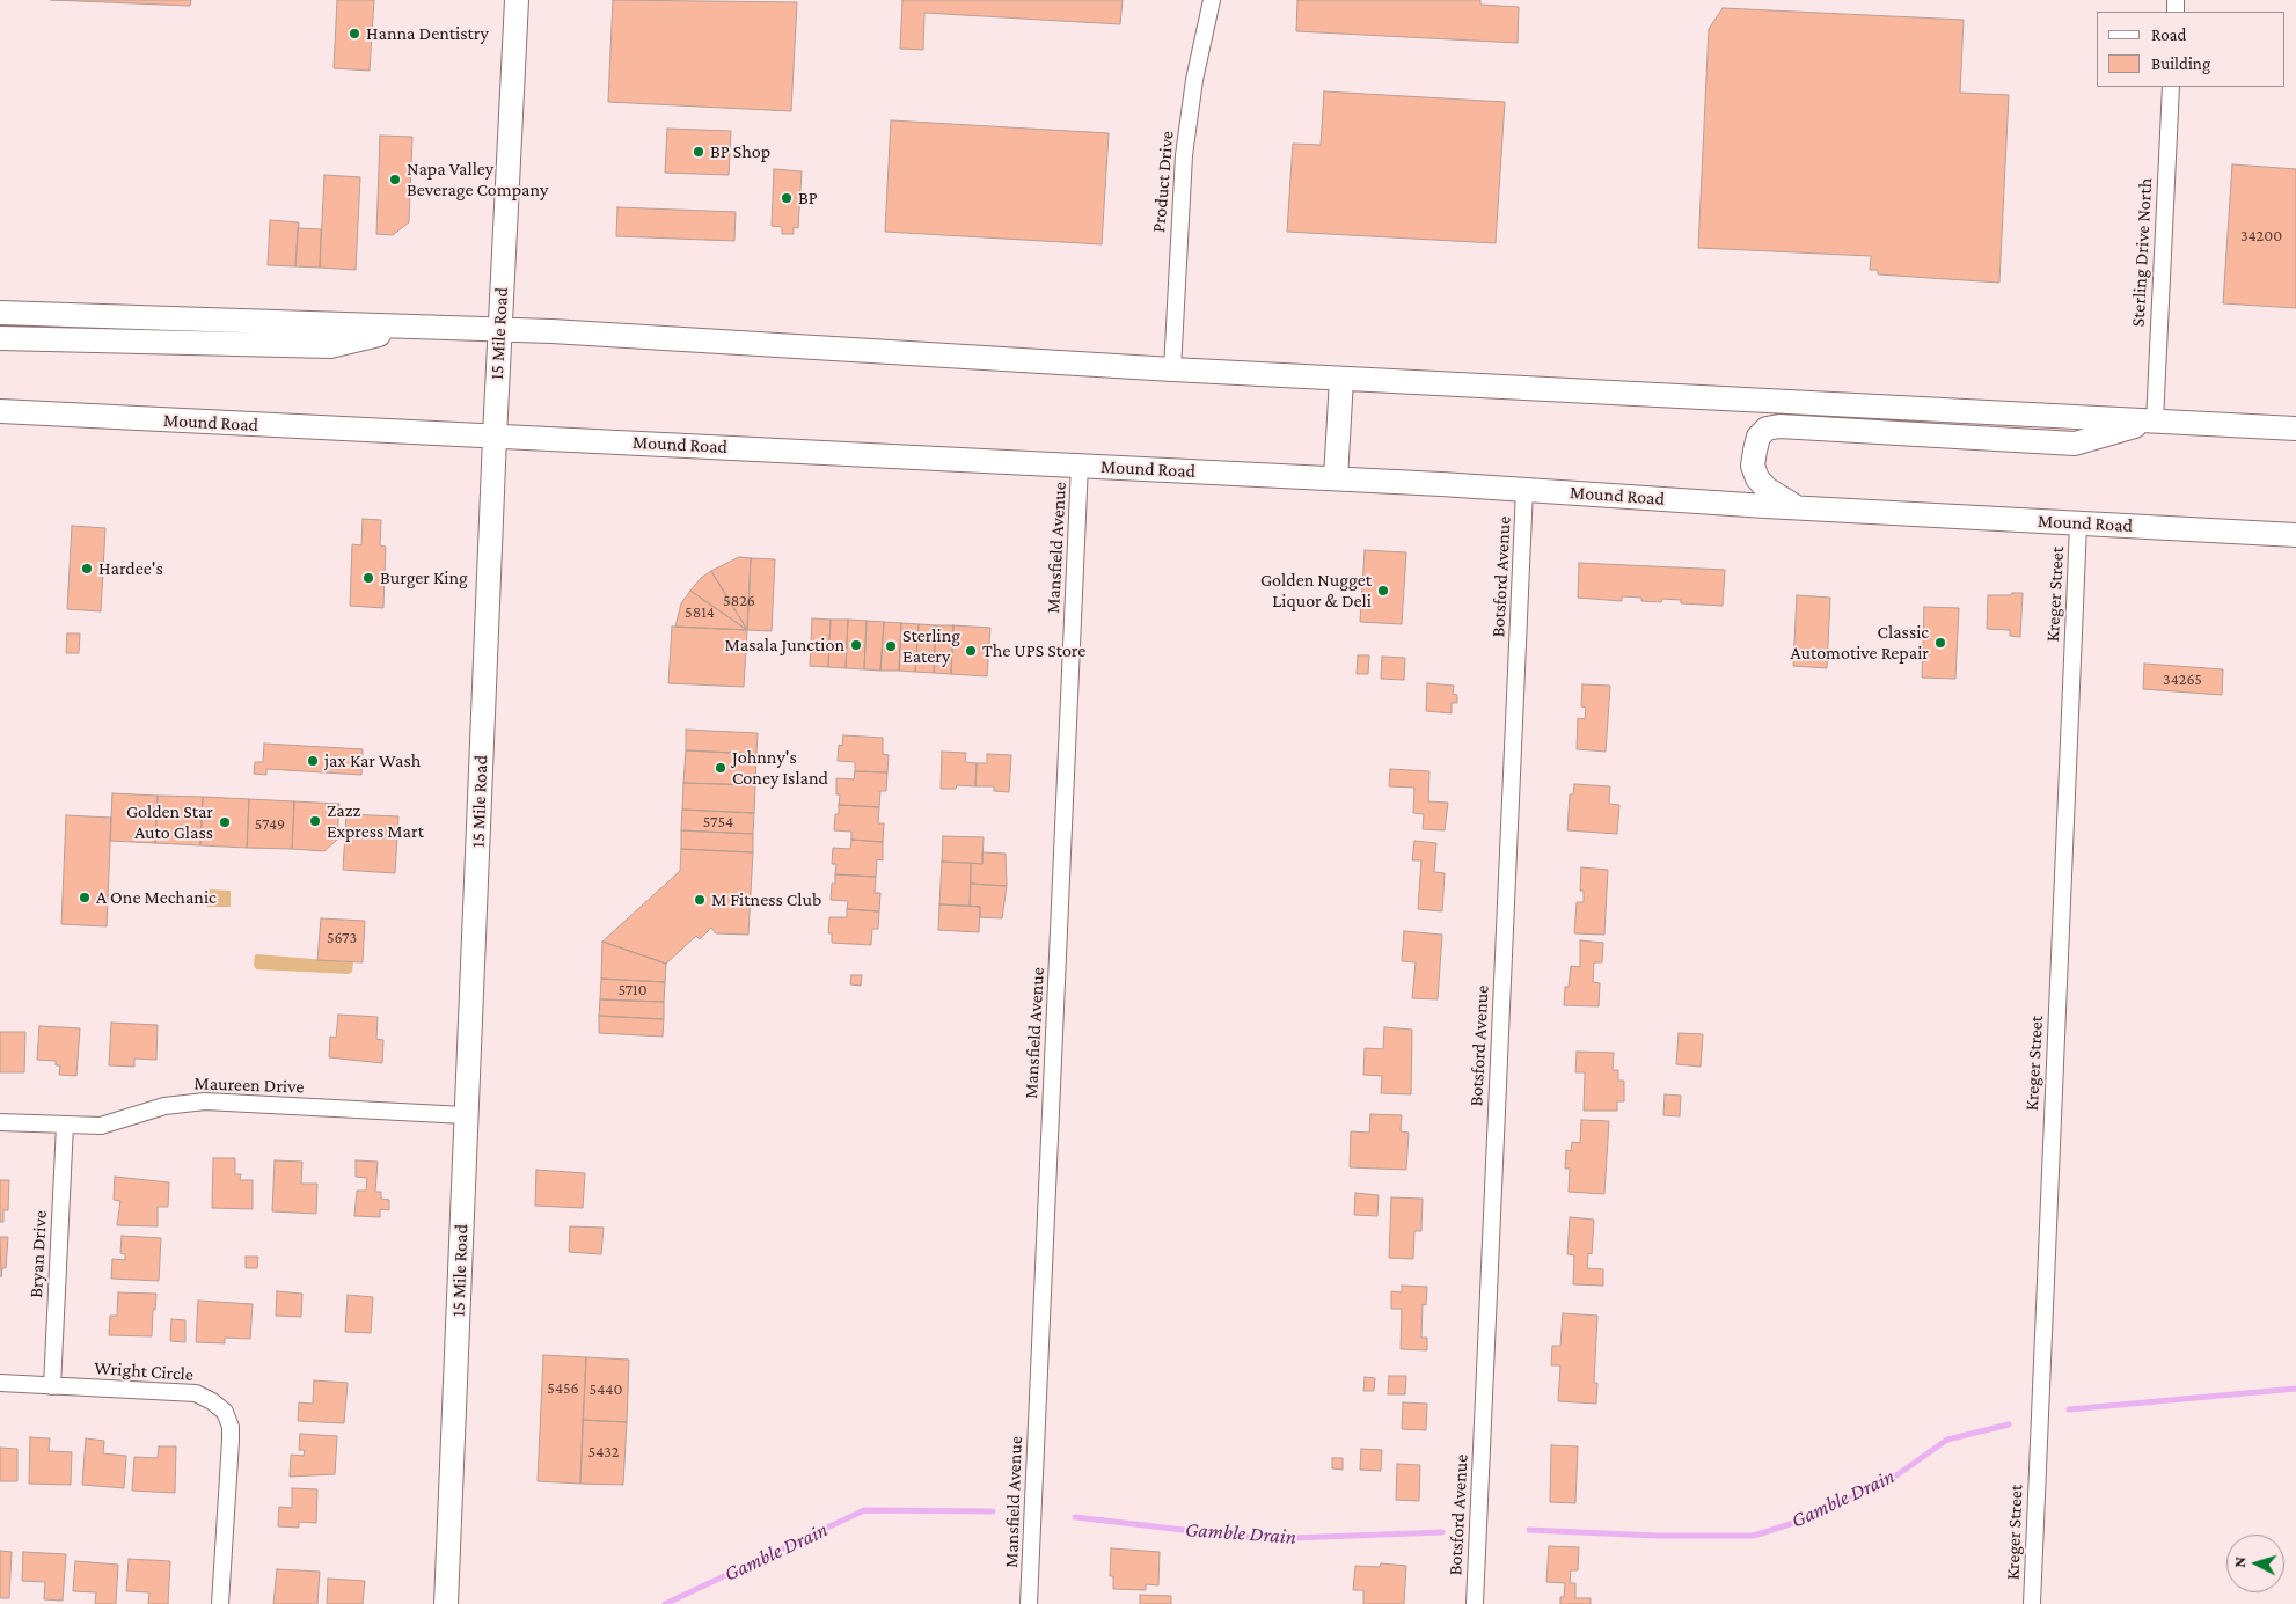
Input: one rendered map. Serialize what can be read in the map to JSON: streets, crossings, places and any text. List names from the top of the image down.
{
  "streets": {
    "main road": ["15 Mile Road", "Mound Road"],
    "street": [
      "Product Drive",
      "Sterling Drive North",
      "Mansfield Avenue",
      "Botsford Avenue",
      "Kreger Street",
      "Maureen Drive",
      "Bryan Drive",
      "Wright Circle"
    ]
  },
  "crossings": [
    ["15 Mile Road", "Mound Road"],
    ["15 Mile Road", "Maureen Drive"],
    ["Mound Road", "Mansfield Avenue"],
    ["Mound Road", "Botsford Avenue"],
    ["Mound Road", "Kreger Street"],
    ["Maureen Drive", "Bryan Drive"],
    ["Bryan Drive", "Wright Circle"]
  ],
  "water": ["Gamble Drain"],
  "places": [
    "Hanna Dentistry",
    "BP Shop",
    "Napa Valley Beverage Company",
    "BP",
    "Hardee's",
    "Burger King",
    "Golden Nugget Liquor & Deli",
    "Classic Automotive Repair",
    "Masala Junction",
    "Sterling Eatery",
    "The UPS Store",
    "jax Kar Wash",
    "Johnny's Coney Island",
    "Zazz Express Mart",
    "Golden Star Auto Glass",
    "A One Mechanic",
    "M Fitness Club"
  ],
  "house_numbers": [
    "34200",
    "5826",
    "5814",
    "34265",
    "5754",
    "5749",
    "5673",
    "5710",
    "5456",
    "5440",
    "5432"
  ],
  "legend": ["Road", "Building"],
  "north": "left"
}
